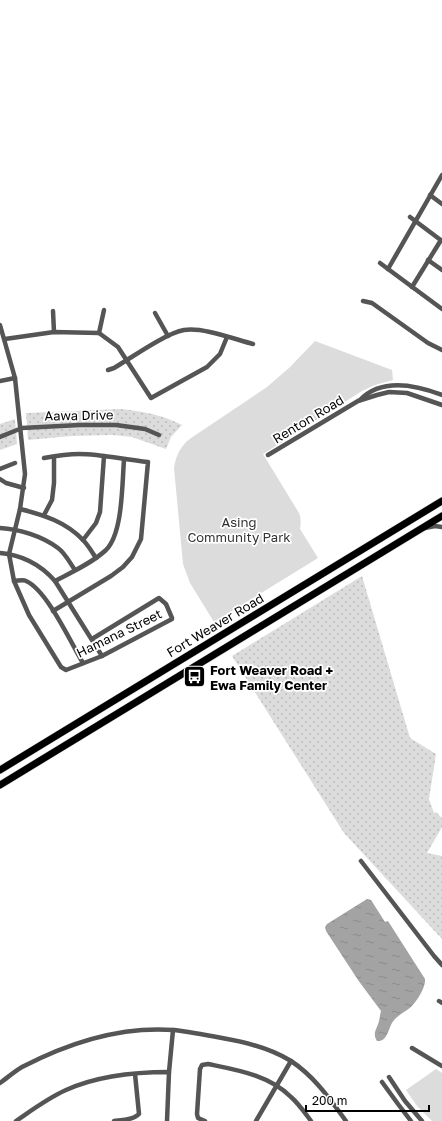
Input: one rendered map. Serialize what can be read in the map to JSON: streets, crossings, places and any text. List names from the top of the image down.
{
  "streets": {
    "highway": ["Fort Weaver Road"],
    "street": ["Aawa Drive", "Renton Road", "Hamana Street"]
  },
  "crossings": [
    ["Aawa Drive", "Hamana Street"]
  ],
  "parks": ["Asing Community Park"],
  "places": {
    "bus stop": ["Fort Weaver Road + Ewa Family Center"]
  },
  "scale_bar": "200 m"
}
